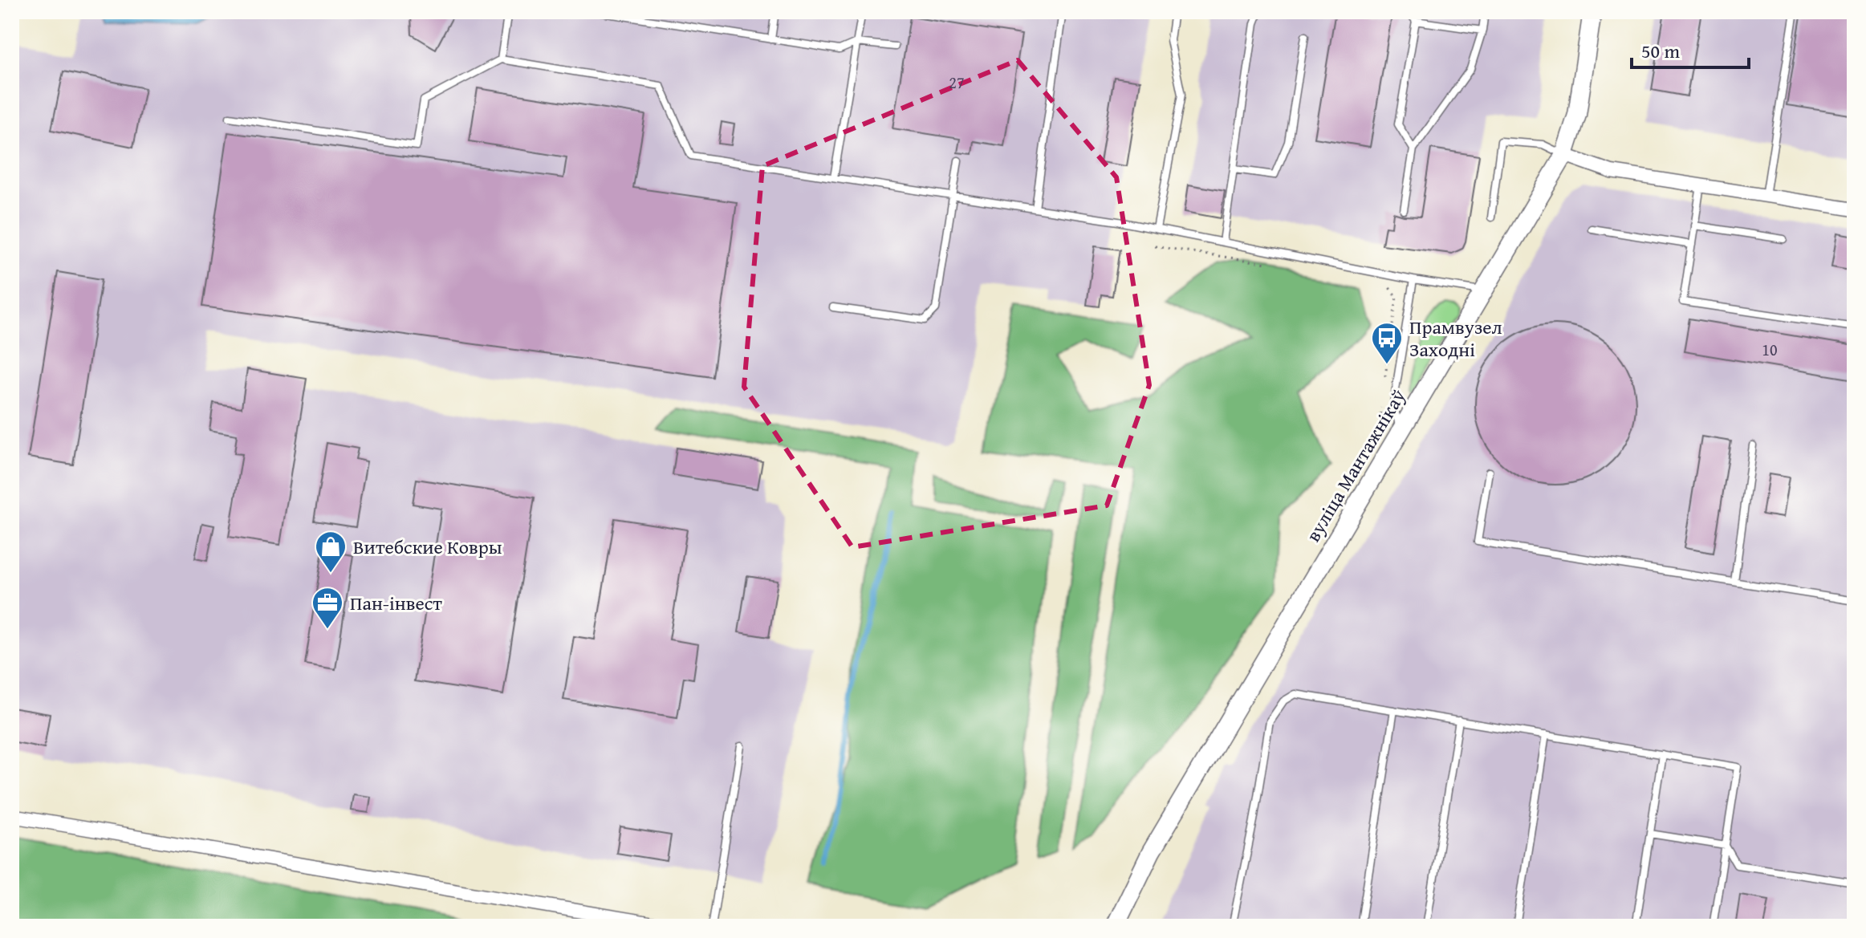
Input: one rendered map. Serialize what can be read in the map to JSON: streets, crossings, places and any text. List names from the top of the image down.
{
  "streets": {
    "street": ["вуліца Мантажнікаў"]
  },
  "places": {
    "bus stop": ["Прамвузел Заходні"],
    "shop": ["Витебские Ковры"],
    "office": ["Пан-інвест"]
  },
  "house_numbers": ["27", "10"],
  "scale_bar": "50 m"
}
